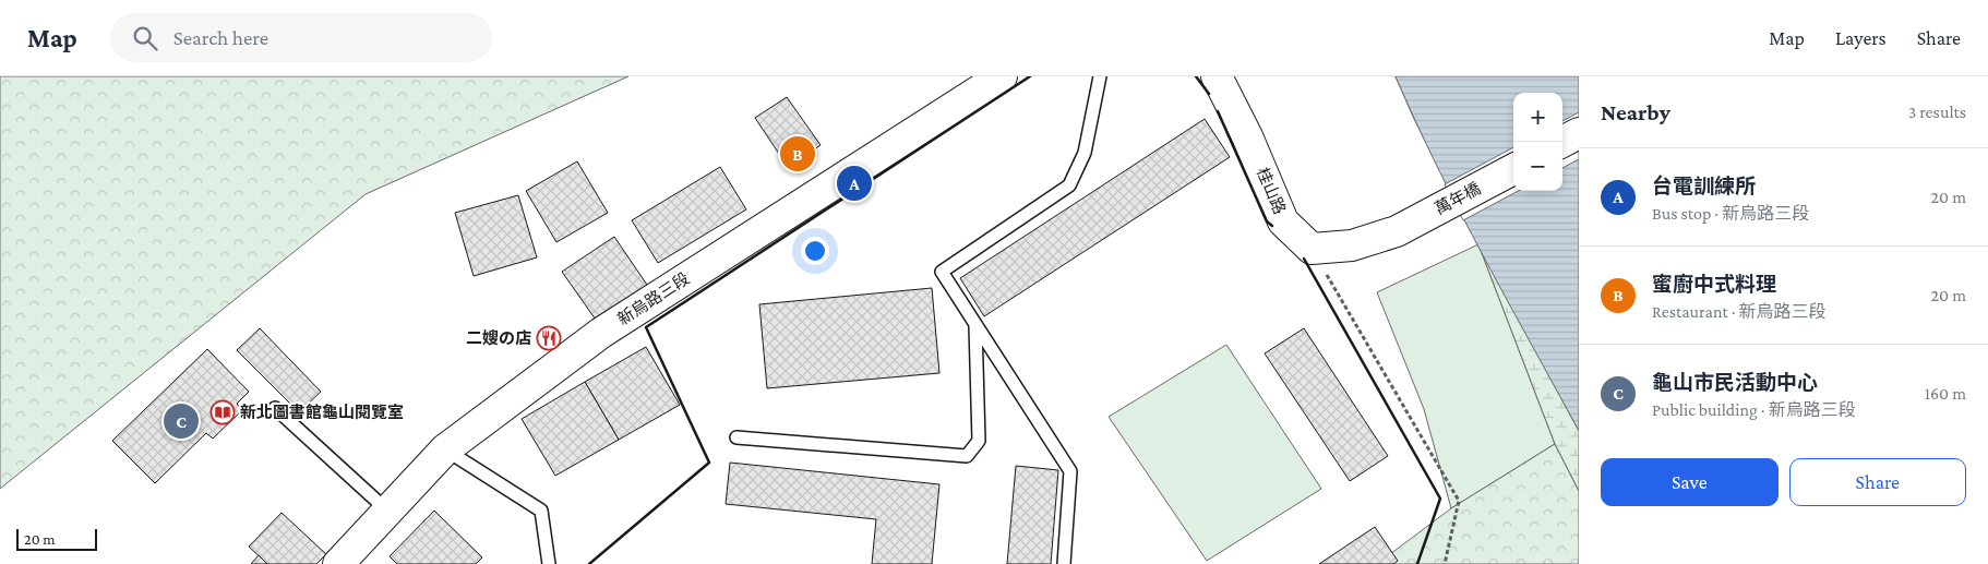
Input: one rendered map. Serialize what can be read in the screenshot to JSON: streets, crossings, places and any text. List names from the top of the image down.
{
  "streets": {
    "main road": ["桂山路", "萬年橋", "新烏路三段"]
  },
  "crossings": [
    ["桂山路", "萬年橋"]
  ],
  "places": {
    "restaurant": ["二嫂の店"],
    "library": ["新北圖書館龜山閱覽室"]
  },
  "scale_bar": "20 m",
  "page": {
    "header": "Map",
    "search": "Search here",
    "nav": ["Map", "Layers", "Share"],
    "heading": ["Nearby", "3 results"],
    "map_buttons": ["+", "−"],
    "pins": ["B", "A", "C"],
    "list": [
      {
        "mark": "A",
        "name": "台電訓練所",
        "note": "Bus stop · 新烏路三段",
        "value": "20 m"
      },
      {
        "mark": "B",
        "name": "蜜廚中式料理",
        "note": "Restaurant · 新烏路三段",
        "value": "20 m"
      },
      {
        "mark": "C",
        "name": "龜山市民活動中心",
        "note": "Public building · 新烏路三段",
        "value": "160 m"
      }
    ],
    "buttons": ["Save", "Share"],
    "scale": "20 m"
  }
}
